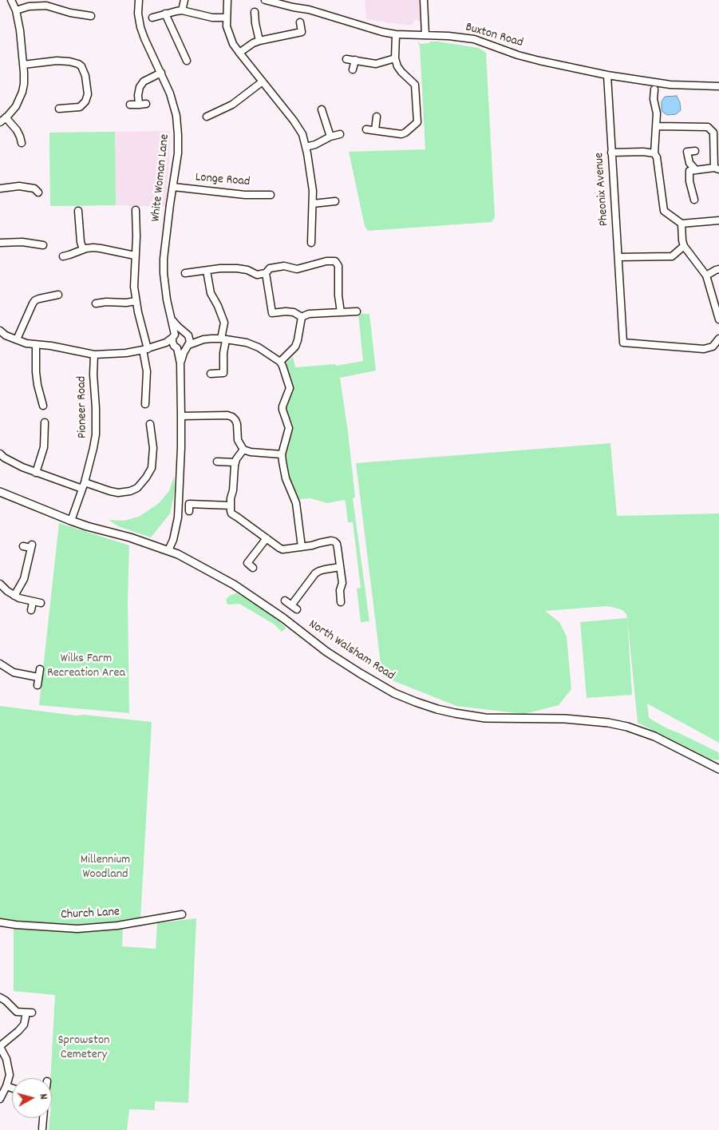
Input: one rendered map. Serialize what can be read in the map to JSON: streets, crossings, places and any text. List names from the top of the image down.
{
  "streets": {
    "main road": ["North Walsham Road"],
    "street": [
      "Buxton Road",
      "White Woman Lane",
      "Longe Road",
      "Pheonix Avenue",
      "Pioneer Road",
      "Church Lane"
    ]
  },
  "crossings": [
    ["Buxton Road", "Pheonix Avenue"],
    ["White Woman Lane", "Longe Road"],
    ["White Woman Lane", "North Walsham Road"],
    ["Pioneer Road", "North Walsham Road"]
  ],
  "parks": ["Wilks Farm Recreation Area", "Millennium Woodland", "Sprowston Cemetery"],
  "north": "right"
}
